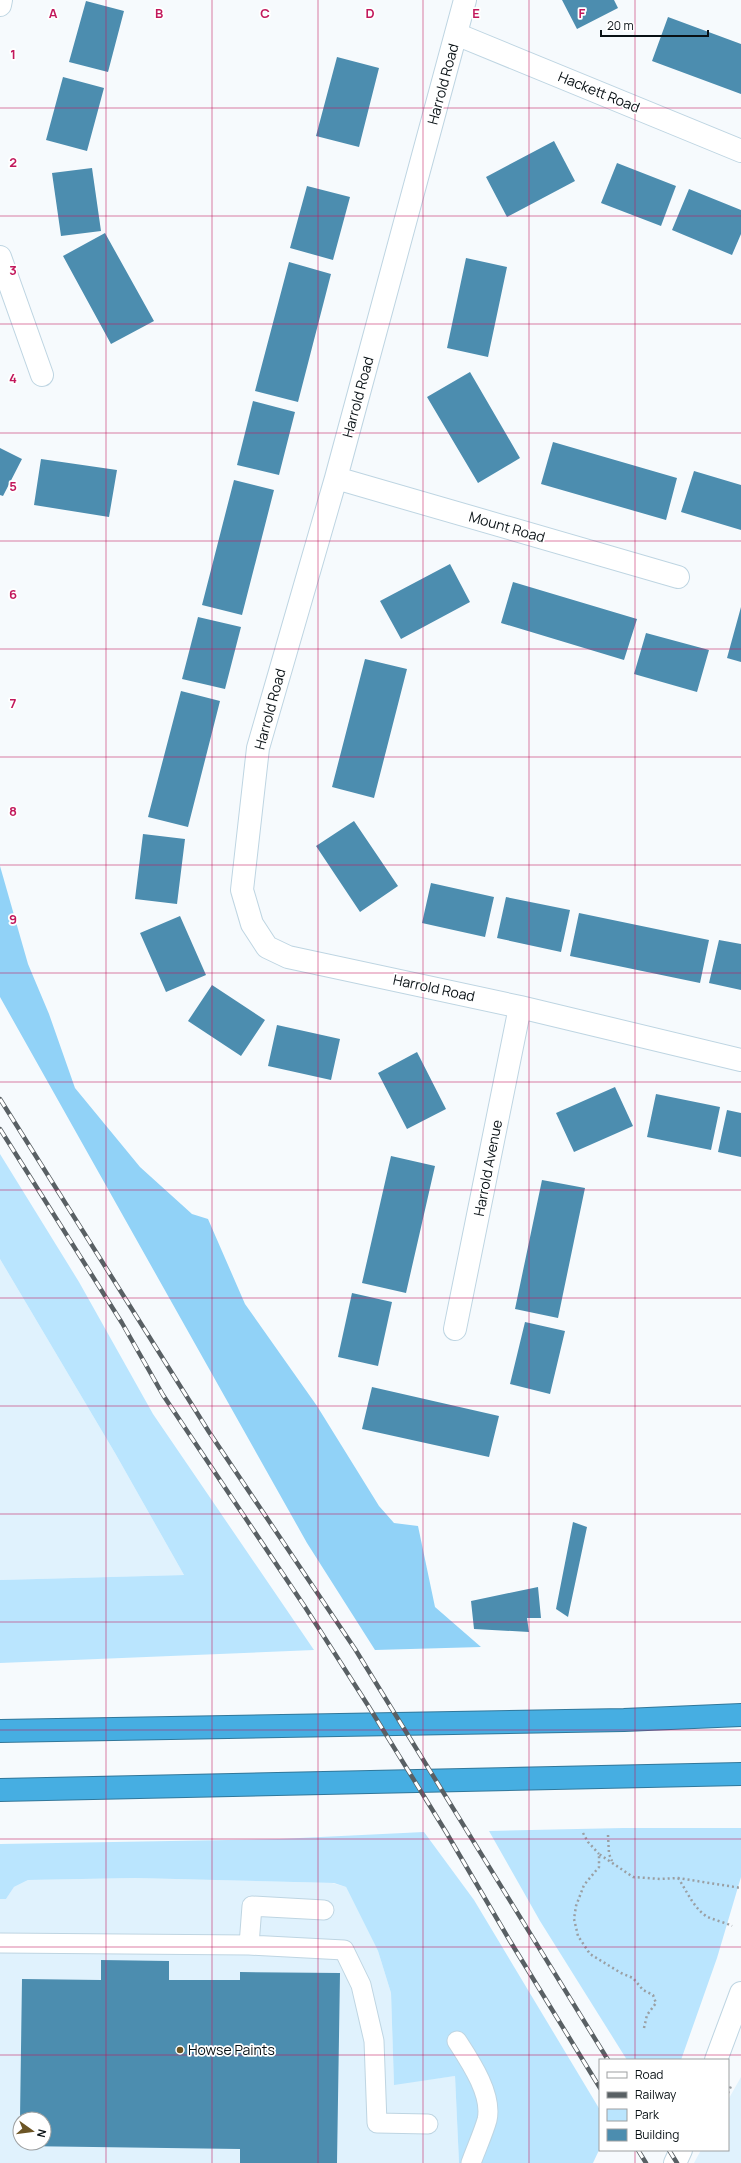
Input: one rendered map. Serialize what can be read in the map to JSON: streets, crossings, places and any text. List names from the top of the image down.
{
  "streets": {
    "street": [
      "Harrold Road",
      "Hackett Road",
      "Mount Road",
      "Harrold Avenue"
    ]
  },
  "crossings": [
    ["Harrold Road", "Hackett Road"],
    ["Harrold Road", "Mount Road"],
    ["Harrold Road", "Harrold Avenue"]
  ],
  "places": ["Howse Paints"],
  "legend": [
    "Road",
    "Railway",
    "Park",
    "Building"
  ],
  "scale_bar": "20 m",
  "north": "right",
  "grid": {
    "columns": [
      "A",
      "B",
      "C",
      "D",
      "E",
      "F"
    ],
    "rows": [
      "1",
      "2",
      "3",
      "4",
      "5",
      "6",
      "7",
      "8",
      "9"
    ]
  }
}
